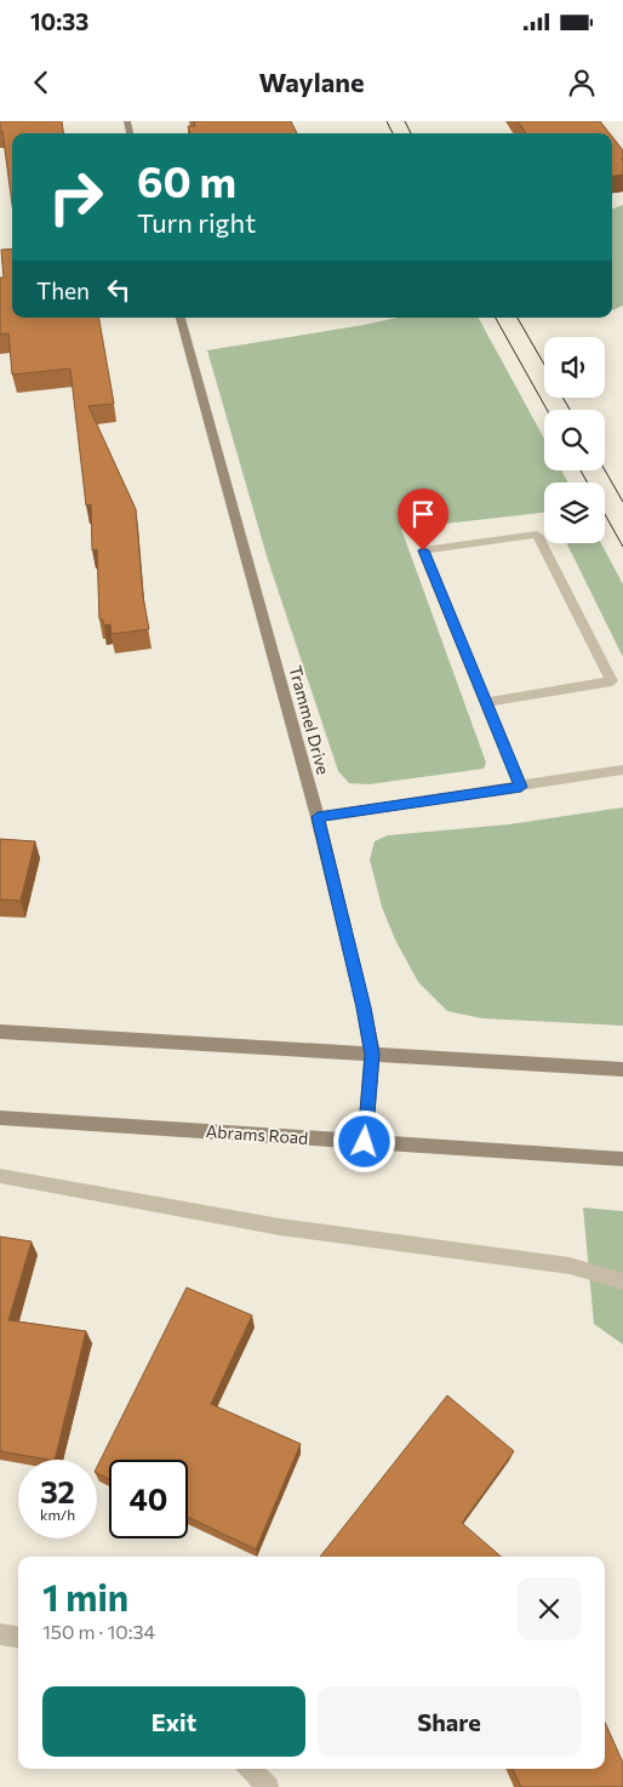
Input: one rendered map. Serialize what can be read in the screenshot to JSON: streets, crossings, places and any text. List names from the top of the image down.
{
  "streets": {
    "street": ["Trammel Drive", "Abrams Road"]
  },
  "crossings": [
    ["Trammel Drive", "Abrams Road"]
  ],
  "page": {
    "status": "10:33",
    "header": "Waylane",
    "turn": ["60 m", "Turn right"],
    "then": "Then",
    "speed": "32 km/h",
    "limit": "40",
    "heading": ["1 min", "150 m · 10:34"],
    "buttons": ["Exit", "Share"]
  }
}
